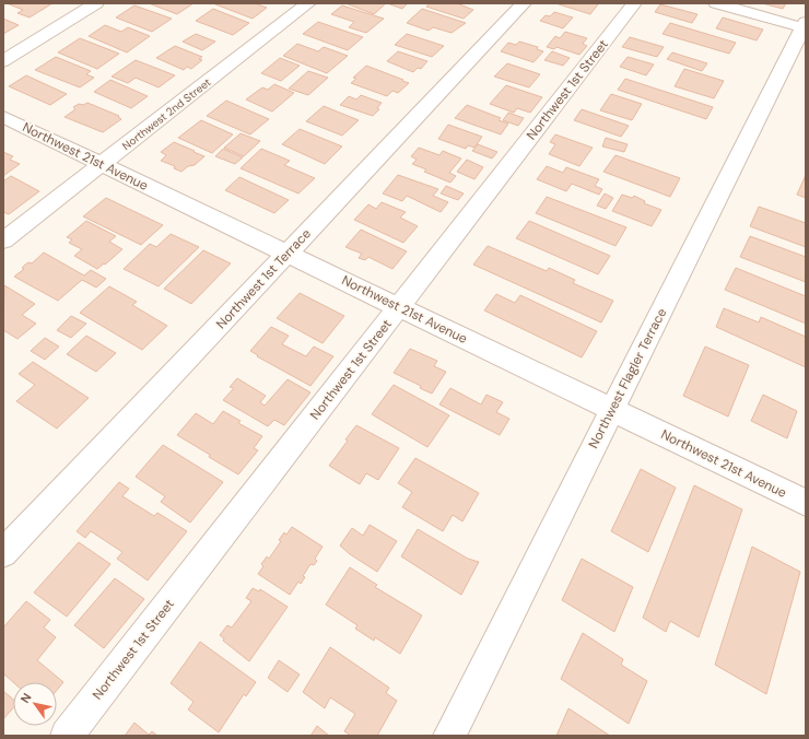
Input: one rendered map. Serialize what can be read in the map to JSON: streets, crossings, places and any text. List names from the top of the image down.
{
  "streets": {
    "street": [
      "Northwest 1st Street",
      "Northwest 2nd Street",
      "Northwest 21st Avenue",
      "Northwest 1st Terrace",
      "Northwest Flagler Terrace"
    ]
  },
  "crossings": [
    ["Northwest 1st Street", "Northwest 21st Avenue"],
    ["Northwest 2nd Street", "Northwest 21st Avenue"],
    ["Northwest 21st Avenue", "Northwest 1st Terrace"],
    ["Northwest 21st Avenue", "Northwest Flagler Terrace"]
  ],
  "north": "top left"
}
